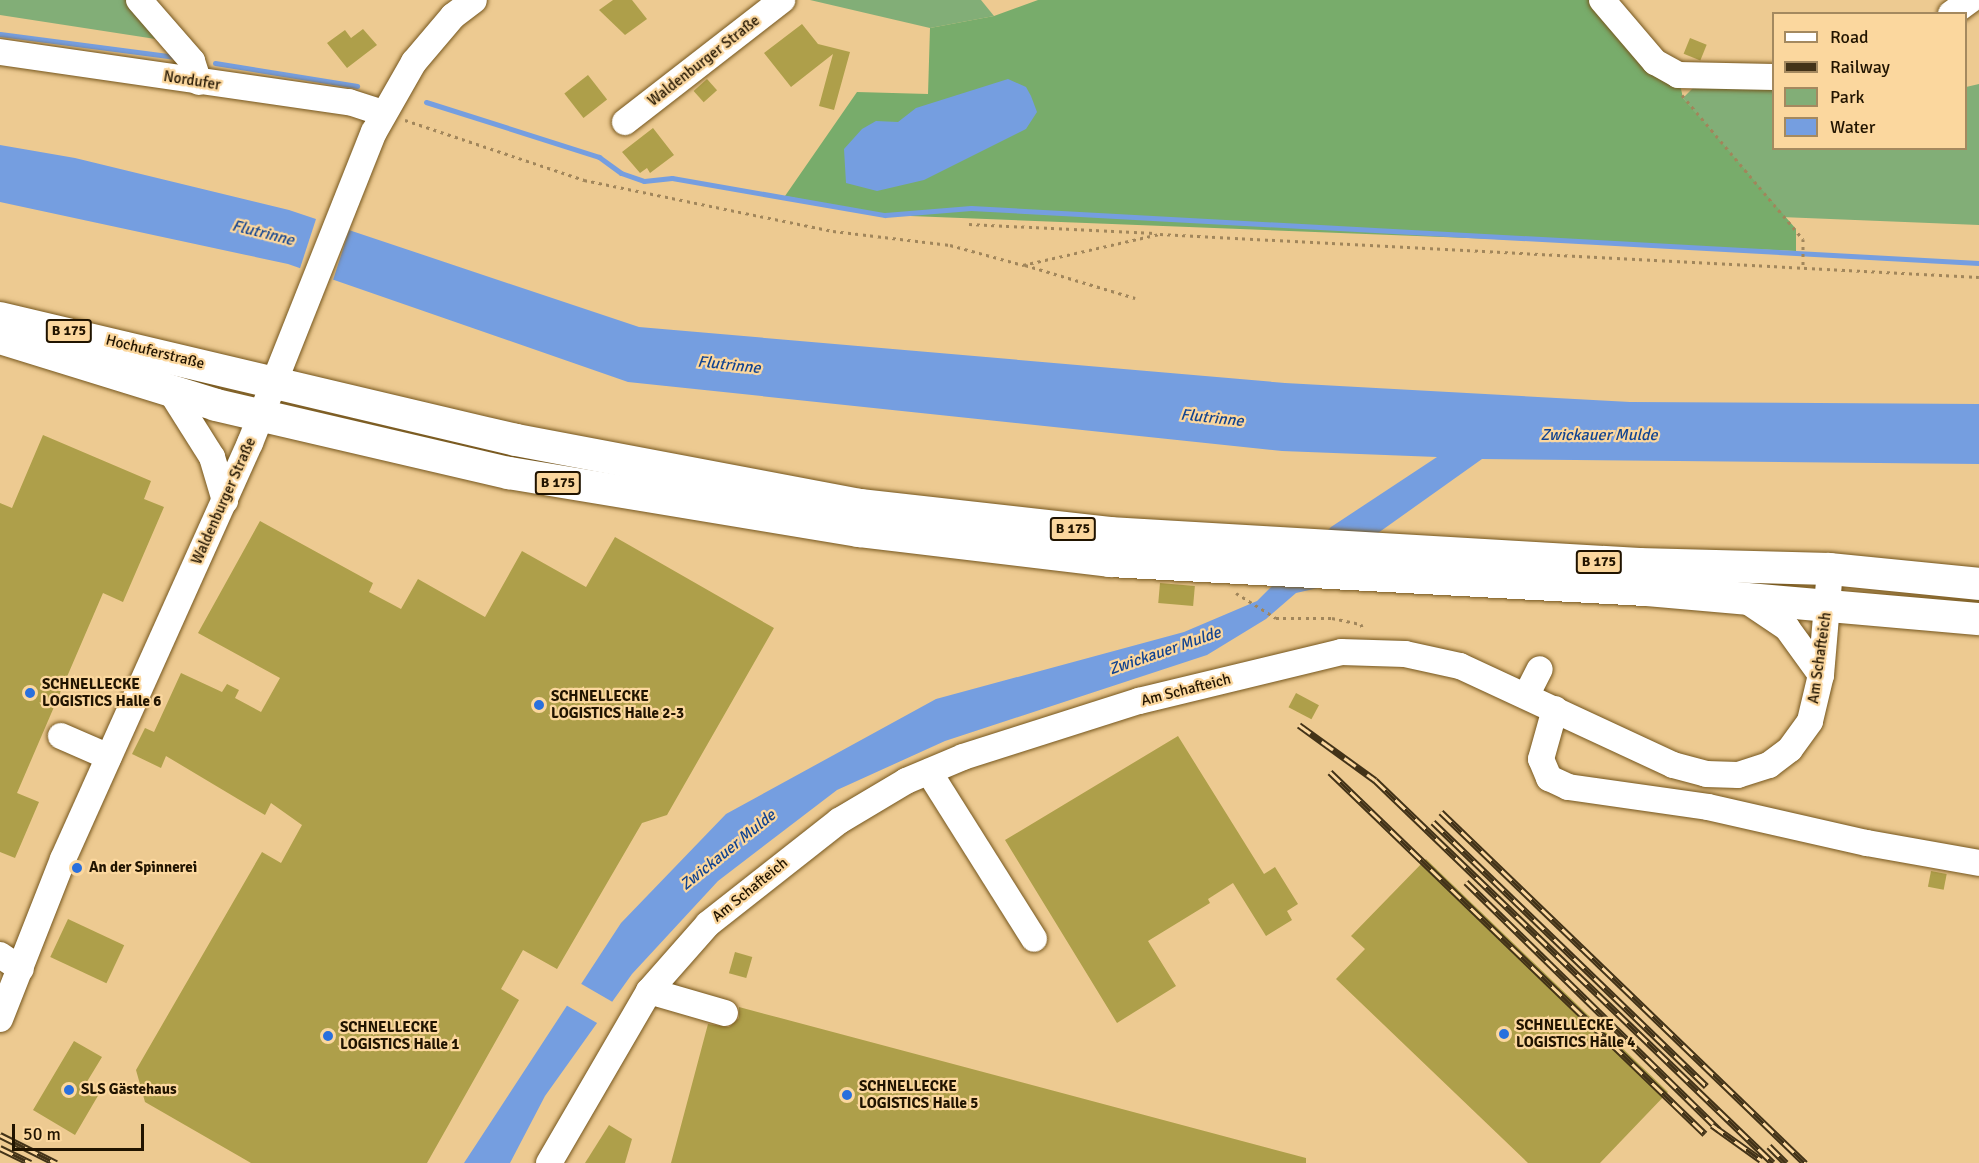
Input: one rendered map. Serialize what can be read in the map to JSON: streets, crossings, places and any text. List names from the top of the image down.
{
  "streets": {
    "main road": ["B 175", "Hochuferstraße"],
    "street": ["Waldenburger Straße", "Nordufer", "Am Schafteich"]
  },
  "crossings": [
    ["Waldenburger Straße", "Nordufer"],
    ["Waldenburger Straße", "B 175"],
    ["Waldenburger Straße", "Hochuferstraße"],
    ["B 175", "Hochuferstraße"],
    ["B 175", "Am Schafteich"]
  ],
  "water": ["Flutrinne", "Zwickauer Mulde"],
  "places": [
    "SCHNELLECKE LOGISTICS Halle 6",
    "SCHNELLECKE LOGISTICS Halle 2-3",
    "An der Spinnerei",
    "SCHNELLECKE LOGISTICS Halle 4",
    "SCHNELLECKE LOGISTICS Halle 1",
    "SLS Gästehaus",
    "SCHNELLECKE LOGISTICS Halle 5"
  ],
  "legend": [
    "Road",
    "Railway",
    "Park",
    "Water"
  ],
  "scale_bar": "50 m"
}
